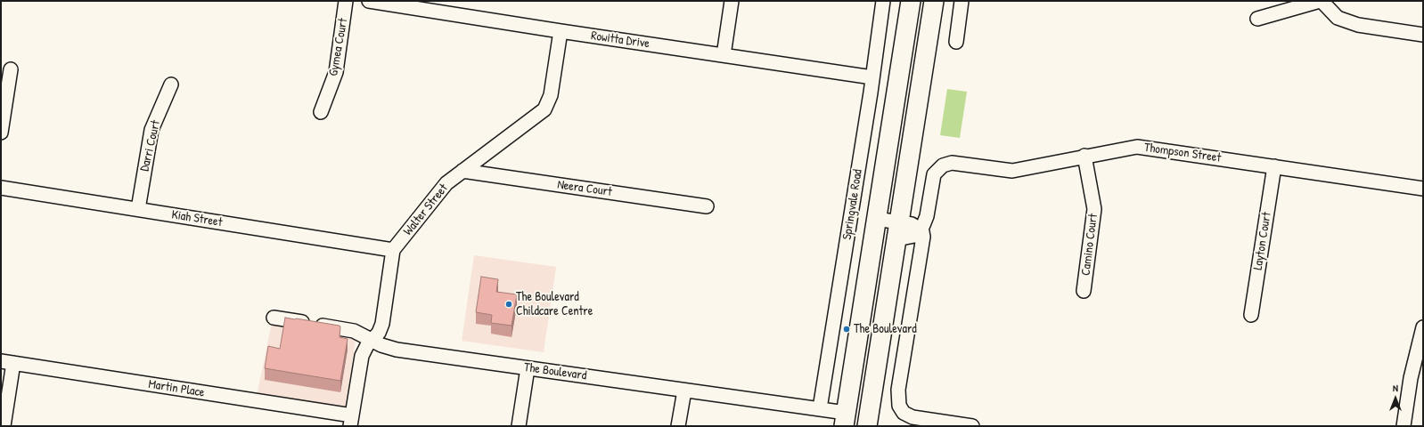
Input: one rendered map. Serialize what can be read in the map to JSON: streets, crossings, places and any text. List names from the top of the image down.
{
  "streets": {
    "highway": ["Springvale Road"],
    "street": [
      "Rowitta Drive",
      "Gymea Court",
      "Darri Court",
      "Thompson Street",
      "Neera Court",
      "Walter Street",
      "Kiah Street",
      "Layton Court",
      "Camino Court",
      "The Boulevard",
      "Martin Place"
    ]
  },
  "crossings": [
    ["Rowitta Drive", "Springvale Road"],
    ["Rowitta Drive", "Walter Street"],
    ["Darri Court", "Kiah Street"],
    ["Thompson Street", "Springvale Road"],
    ["Thompson Street", "Layton Court"],
    ["Thompson Street", "Camino Court"],
    ["Neera Court", "Walter Street"],
    ["Springvale Road", "The Boulevard"],
    ["Walter Street", "Kiah Street"]
  ],
  "places": ["The Boulevard Childcare Centre", "The Boulevard"],
  "north": "top"
}
